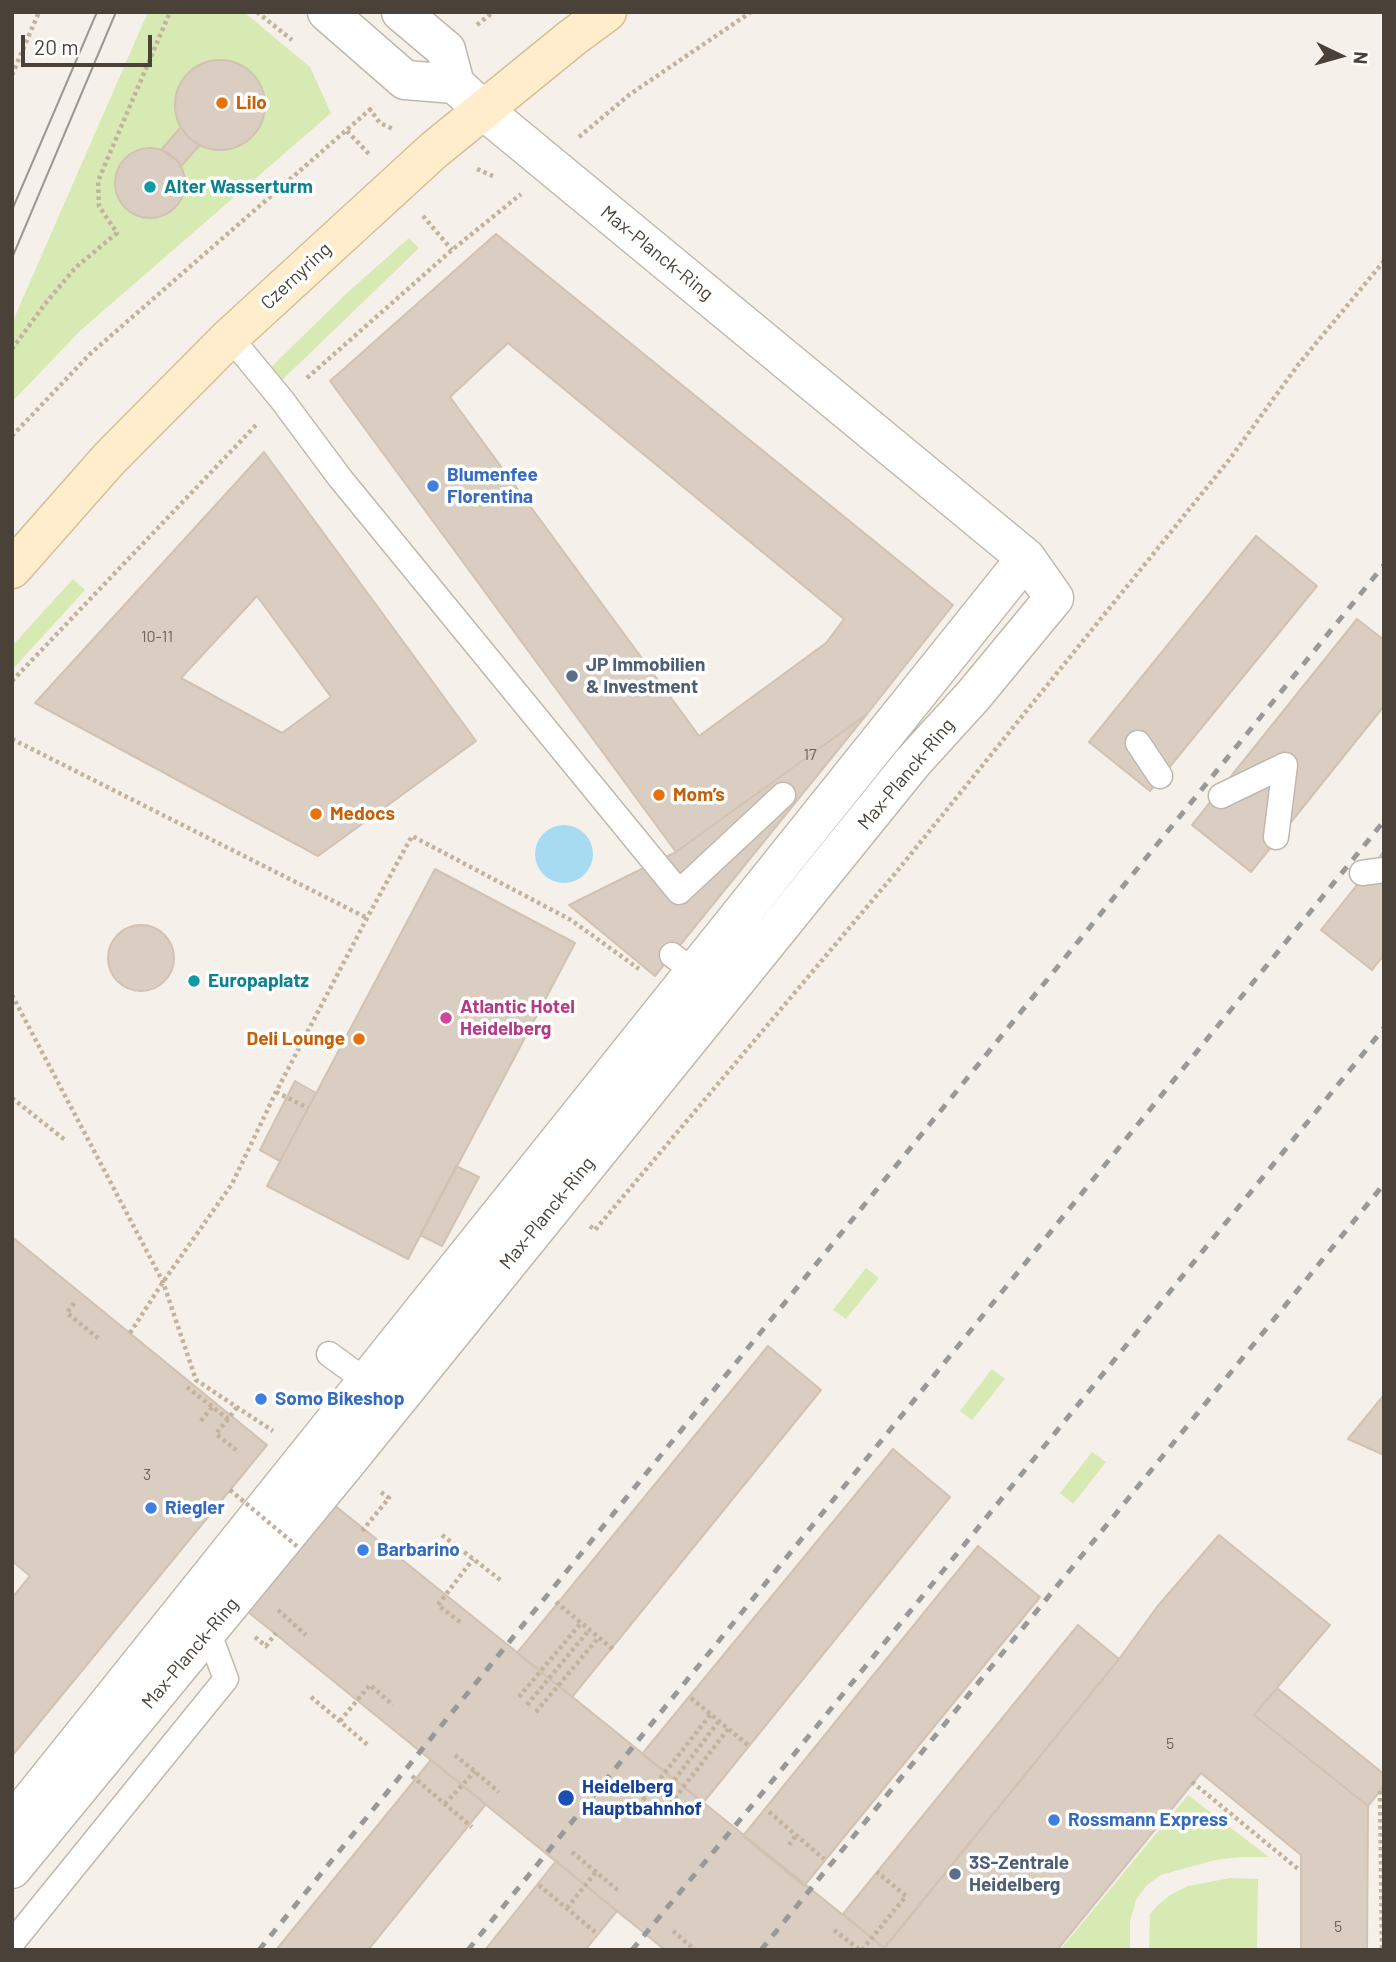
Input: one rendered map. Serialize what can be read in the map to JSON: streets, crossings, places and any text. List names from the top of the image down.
{
  "streets": {
    "main road": ["Czernyring"],
    "street": ["Max-Planck-Ring"]
  },
  "crossings": [
    ["Max-Planck-Ring", "Czernyring"]
  ],
  "places": [
    "Lilo",
    "Alter Wasserturm",
    "Blumenfee Florentina",
    "JP Immobilien & Investment",
    "Mom’s",
    "Medocs",
    "Europaplatz",
    "Atlantic Hotel Heidelberg",
    "Deli Lounge",
    "Somo Bikeshop",
    "Riegler",
    "Barbarino",
    "Heidelberg Hauptbahnhof",
    "Rossmann Express",
    "3S-Zentrale Heidelberg"
  ],
  "house_numbers": [
    "10-11",
    "17",
    "3",
    "5",
    "5"
  ],
  "scale_bar": "20 m",
  "north": "right"
}
